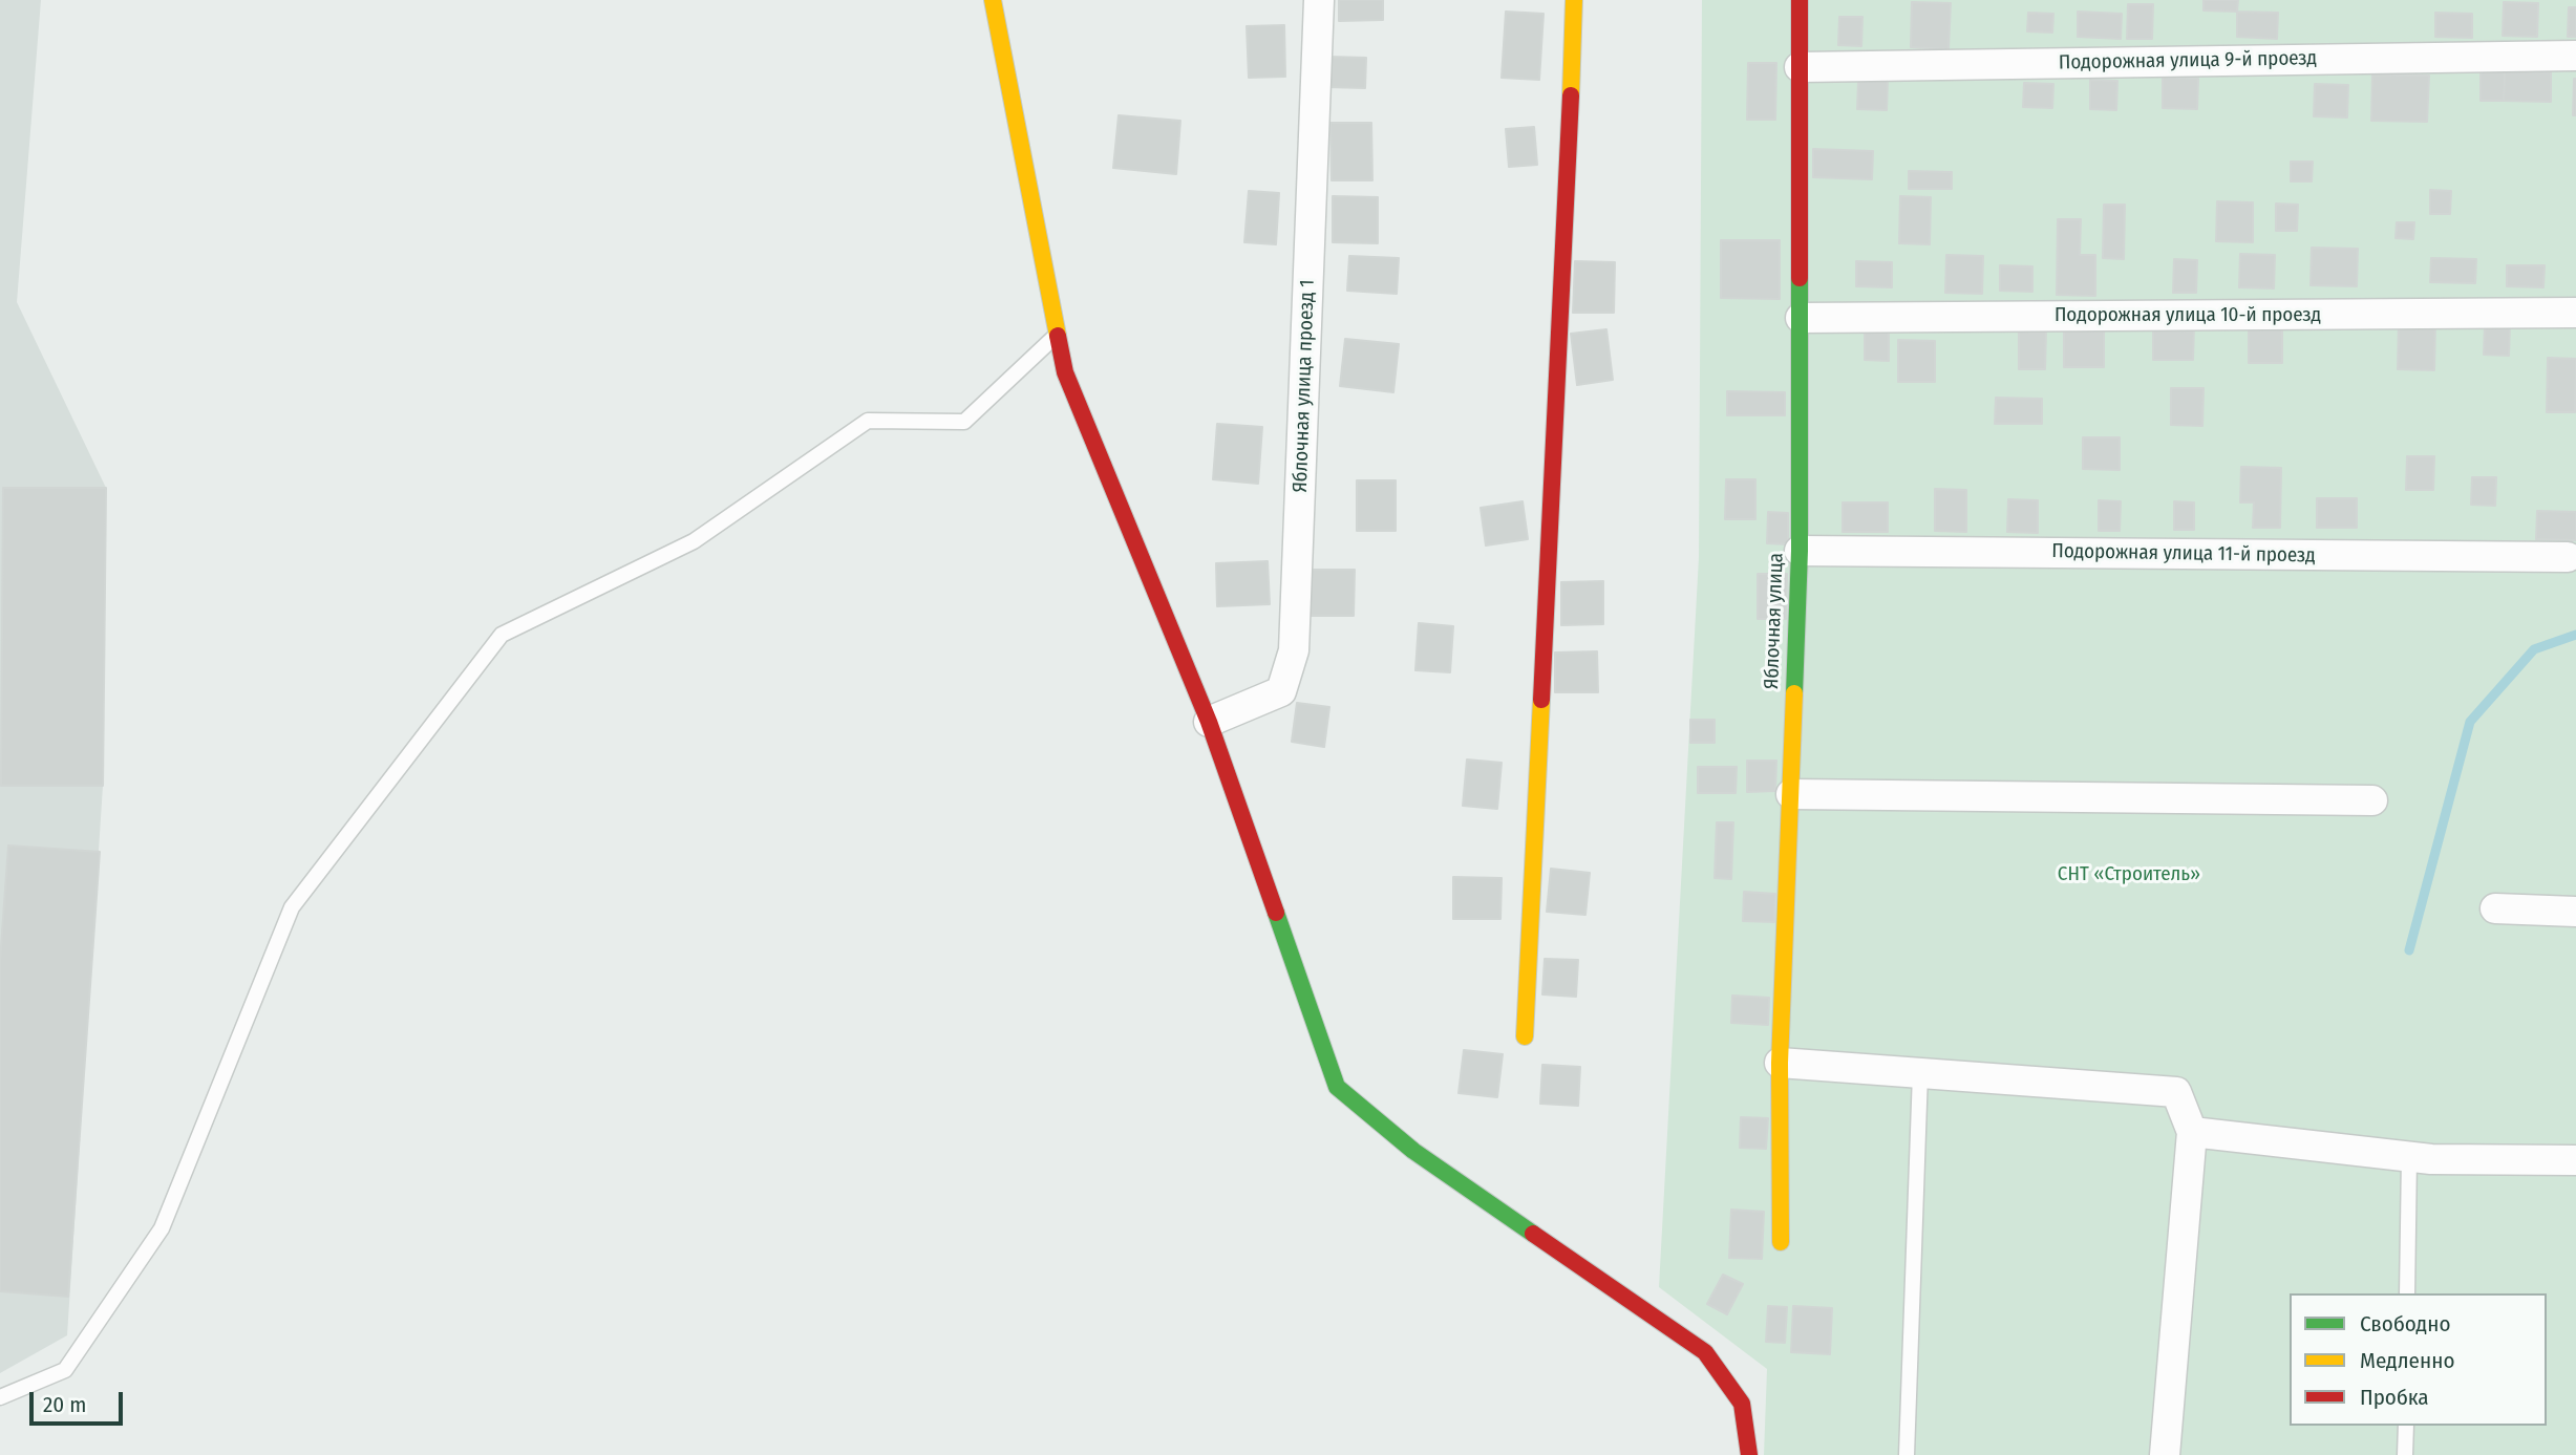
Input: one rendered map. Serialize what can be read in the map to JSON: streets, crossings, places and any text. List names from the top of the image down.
{
  "streets": {
    "street": [
      "Подорожная улица 9-й проезд",
      "Подорожная улица 10-й проезд",
      "Яблочная улица проезд 1",
      "Подорожная улица 11-й проезд",
      "Яблочная улица"
    ]
  },
  "crossings": [
    ["Подорожная улица 9-й проезд", "Яблочная улица"],
    ["Подорожная улица 10-й проезд", "Яблочная улица"],
    ["Подорожная улица 11-й проезд", "Яблочная улица"]
  ],
  "parks": ["СНТ «Строитель»"],
  "legend": ["Свободно", "Медленно", "Пробка"],
  "scale_bar": "20 m"
}
